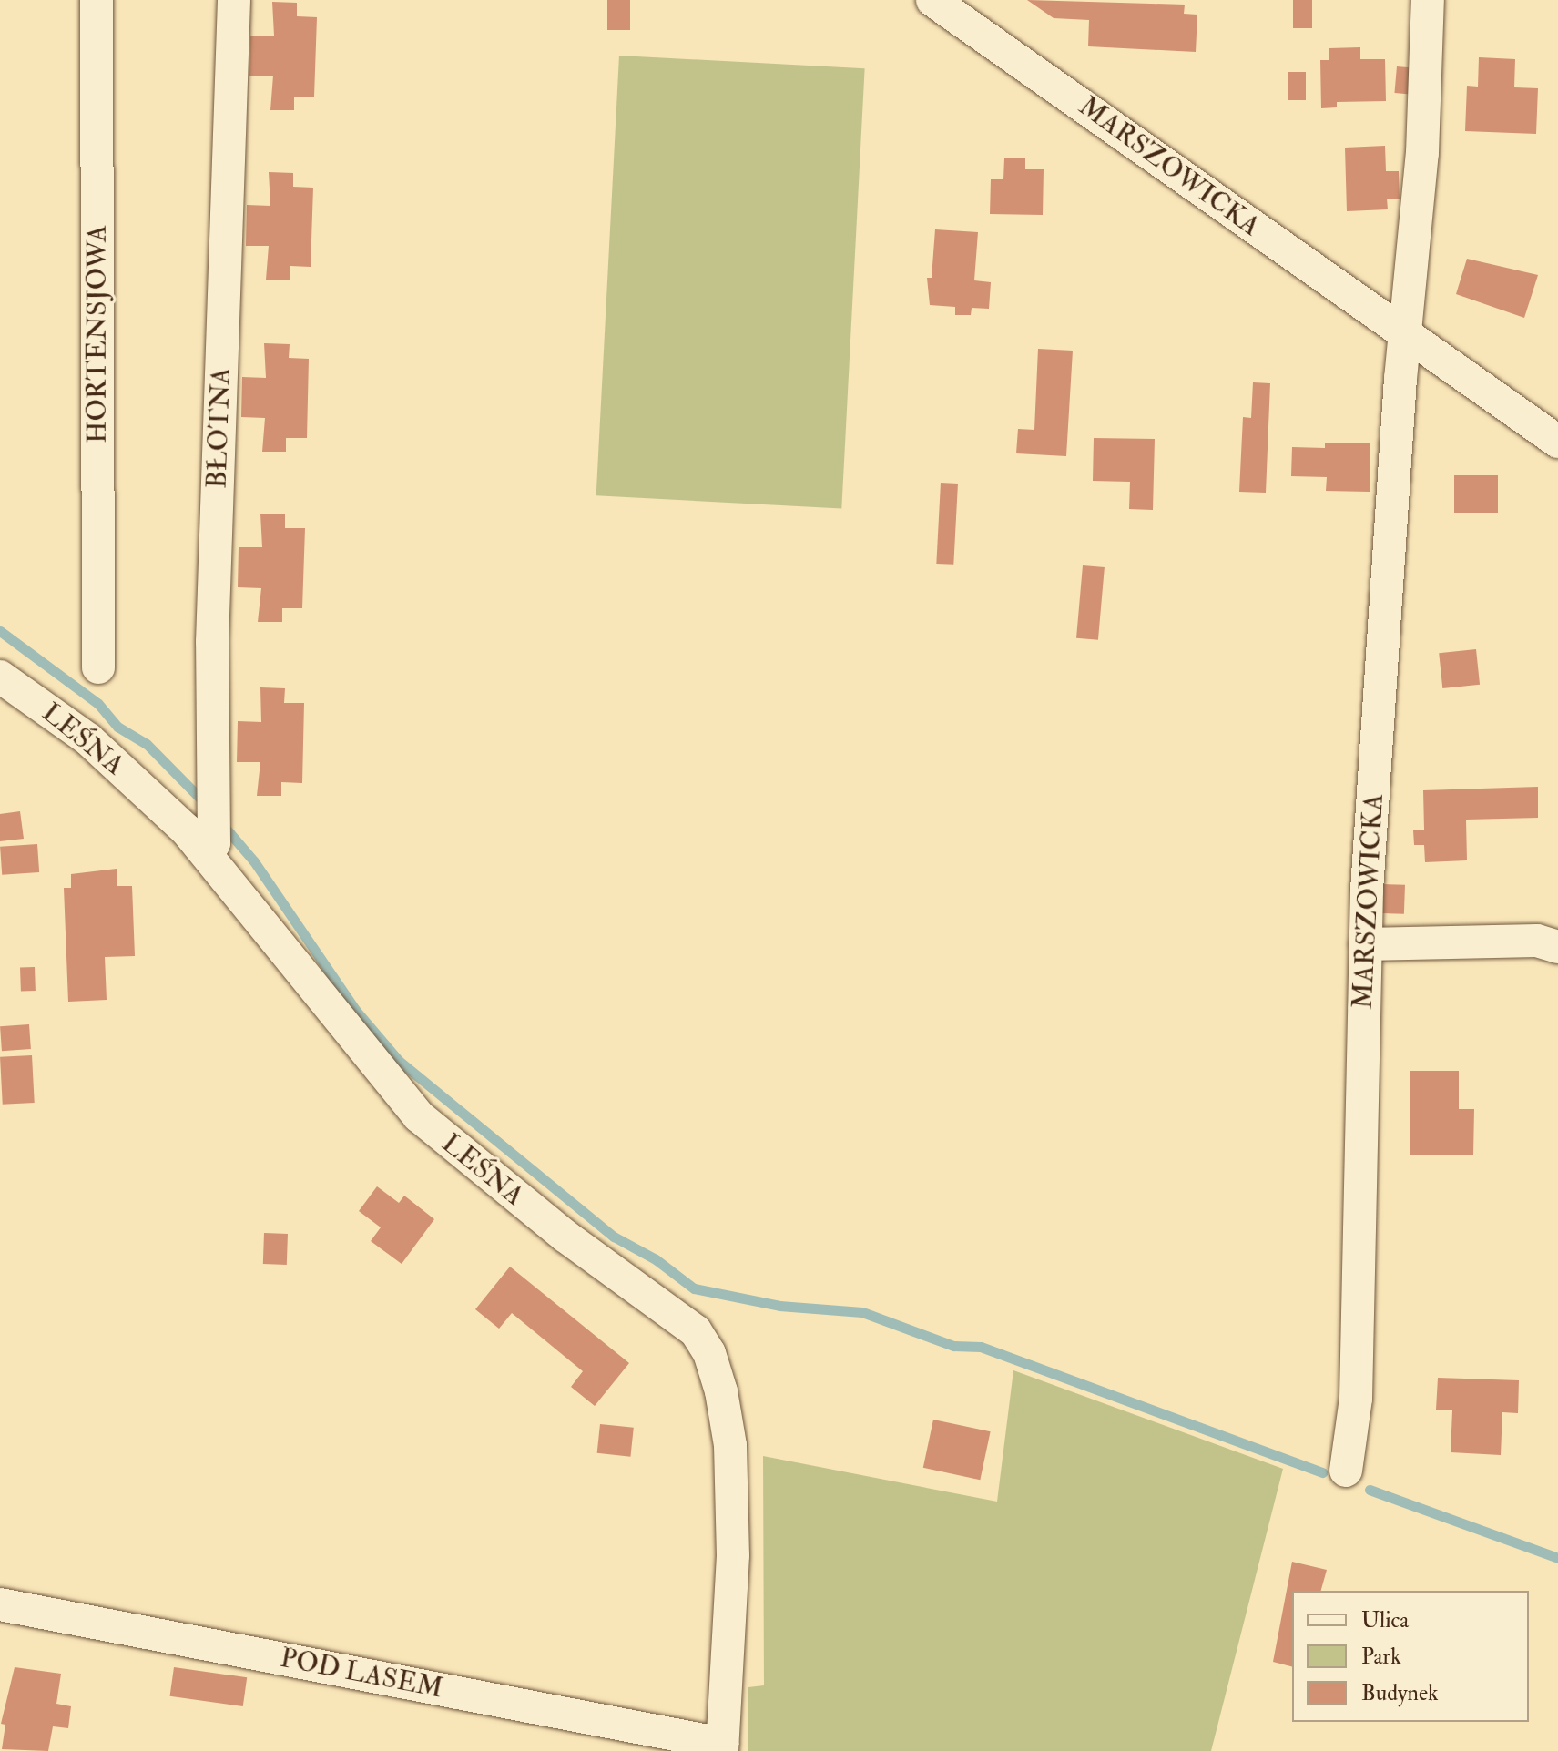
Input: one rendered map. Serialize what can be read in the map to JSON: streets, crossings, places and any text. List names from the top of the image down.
{
  "streets": {
    "street": [
      "MARSZOWICKA",
      "HORTENSJOWA",
      "BŁOTNA",
      "LEŚNA",
      "POD LASEM"
    ]
  },
  "crossings": [
    ["BŁOTNA", "LEŚNA"],
    ["LEŚNA", "POD LASEM"]
  ],
  "legend": ["Ulica", "Park", "Budynek"]
}
